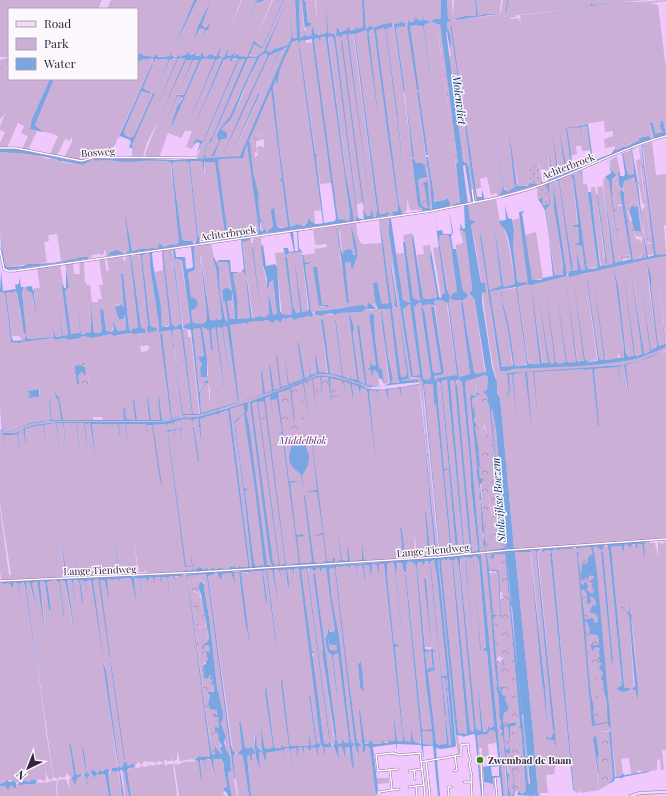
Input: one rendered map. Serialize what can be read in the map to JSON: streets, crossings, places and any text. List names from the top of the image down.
{
  "streets": {
    "street": ["Bosweg", "Achterbroek", "Lange Tiendweg"]
  },
  "water": ["Molenvliet", "Stolwijkse Boezem"],
  "parks": ["Middelblok"],
  "places": ["Zwembad de Baan"],
  "legend": ["Road", "Park", "Water"],
  "north": "bottom left"
}
